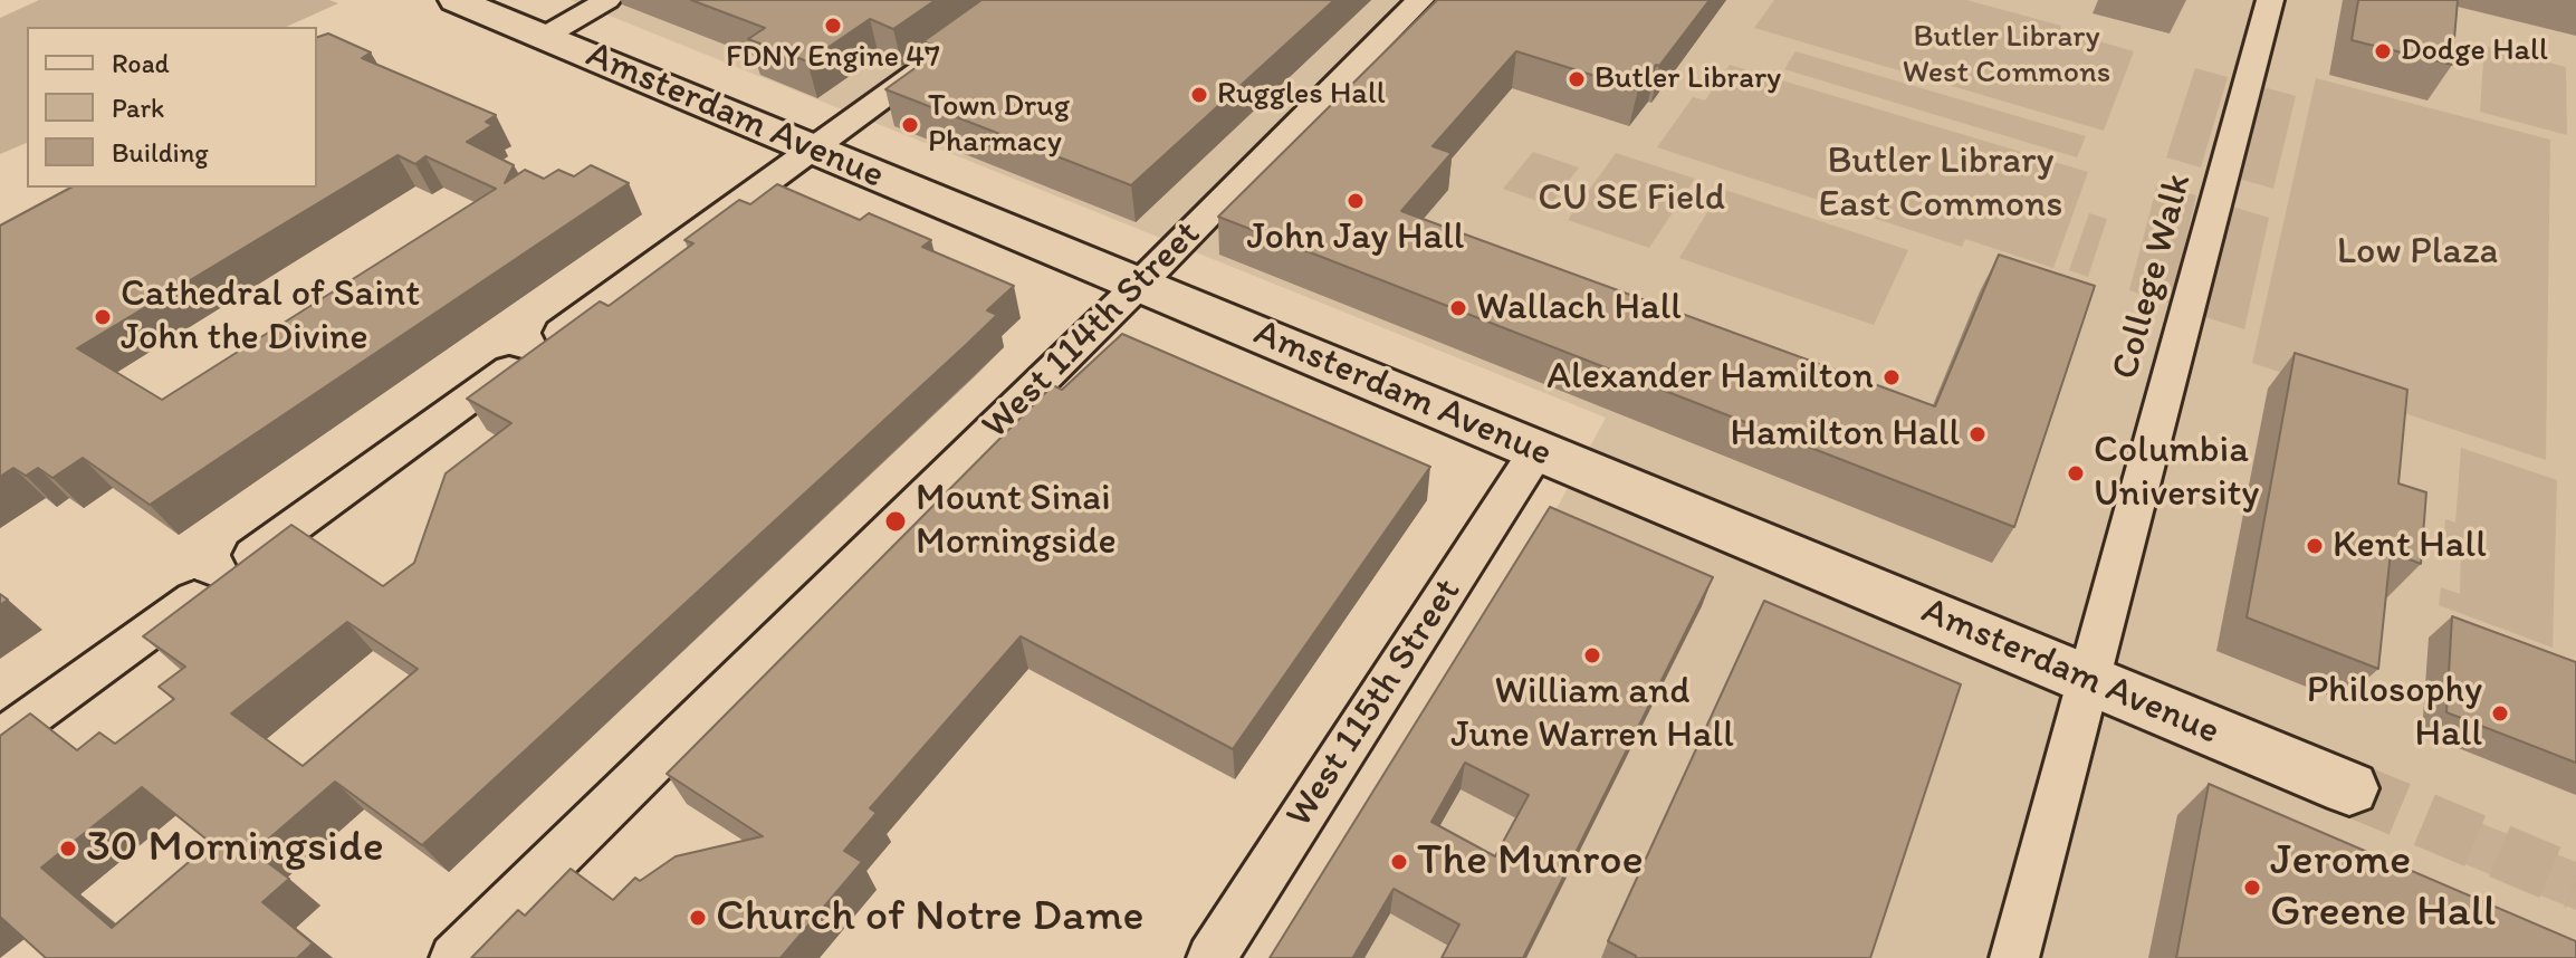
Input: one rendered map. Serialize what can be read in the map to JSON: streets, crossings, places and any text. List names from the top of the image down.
{
  "streets": {
    "main road": ["Amsterdam Avenue"],
    "street": ["College Walk", "West 114th Street", "West 115th Street"]
  },
  "crossings": [
    ["Amsterdam Avenue", "College Walk"],
    ["Amsterdam Avenue", "West 114th Street"],
    ["Amsterdam Avenue", "West 115th Street"]
  ],
  "parks": [
    "Butler Library West Commons",
    "Butler Library East Commons",
    "CU SE Field",
    "Low Plaza"
  ],
  "places": [
    "FDNY Engine 47",
    "Dodge Hall",
    "Butler Library",
    "Ruggles Hall",
    "Town Drug Pharmacy",
    "John Jay Hall",
    "Wallach Hall",
    "Cathedral of Saint John the Divine",
    "Alexander Hamilton",
    "Hamilton Hall",
    "Columbia University",
    "Mount Sinai Morningside",
    "Kent Hall",
    "William and June Warren Hall",
    "Philosophy Hall",
    "30 Morningside",
    "The Munroe",
    "Jerome Greene Hall",
    "Church of Notre Dame"
  ],
  "legend": ["Road", "Park", "Building"]
}
